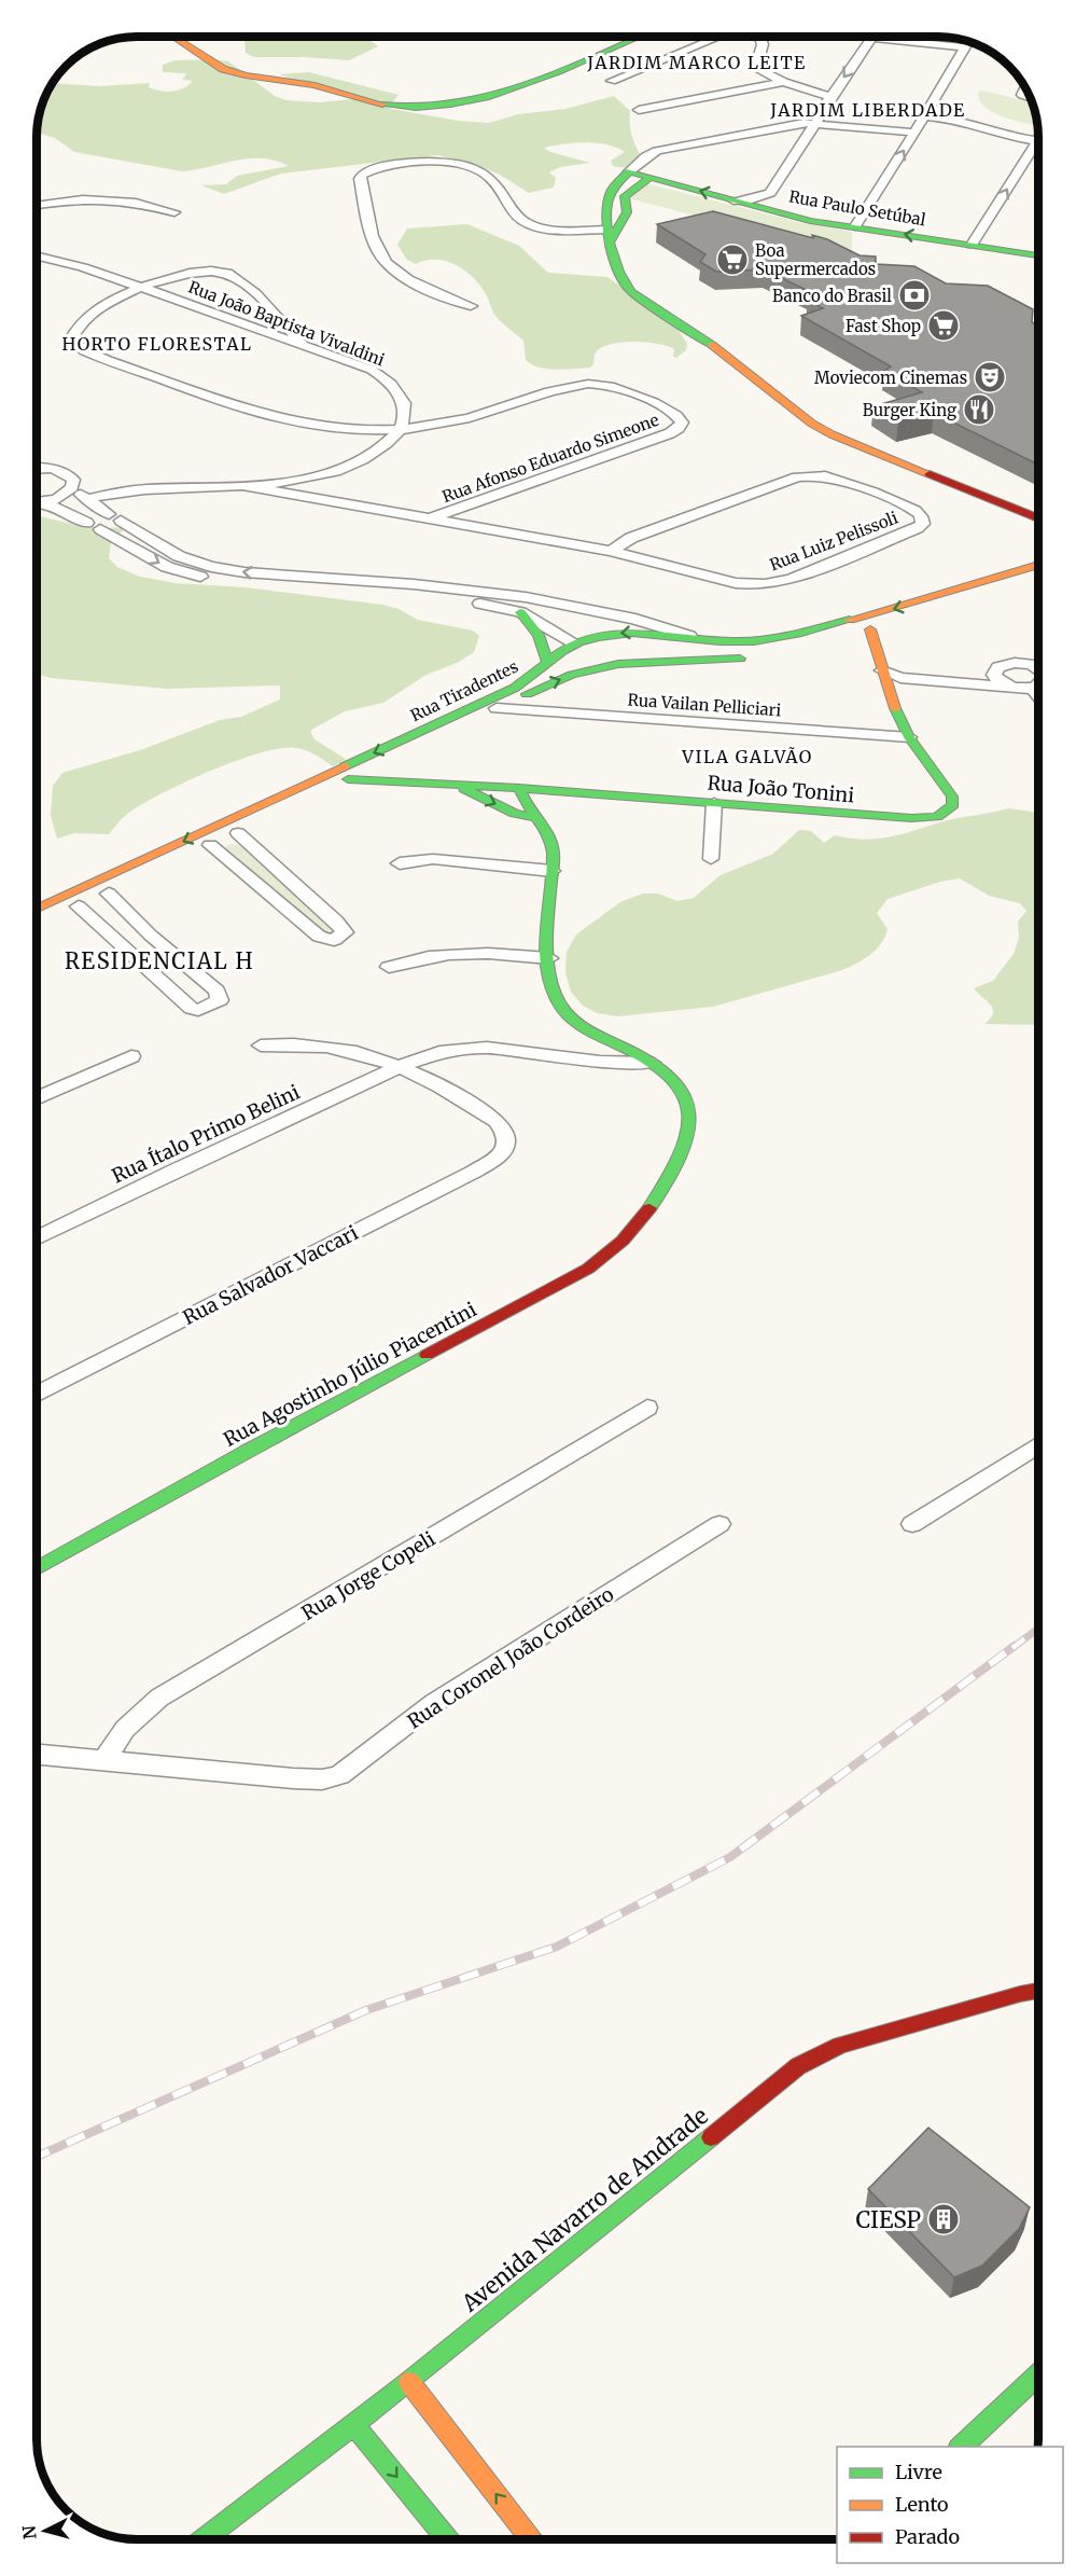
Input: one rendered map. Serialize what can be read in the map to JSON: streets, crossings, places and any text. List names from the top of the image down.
{
  "streets": {
    "street": [
      "Rua Paulo Setúbal",
      "Rua João Baptista Vivaldini",
      "Rua Afonso Eduardo Simeone",
      "Rua Luiz Pelissoli",
      "Rua Tiradentes",
      "Rua Vailan Pelliciari",
      "Rua João Tonini",
      "Rua Ítalo Primo Belini",
      "Rua Salvador Vaccari",
      "Rua Agostinho Júlio Piacentini",
      "Rua Jorge Copeli",
      "Rua Coronel João Cordeiro",
      "Avenida Navarro de Andrade"
    ]
  },
  "crossings": [
    ["Rua João Baptista Vivaldini", "Rua Afonso Eduardo Simeone"],
    ["Rua Afonso Eduardo Simeone", "Rua Luiz Pelissoli"],
    ["Rua Tiradentes", "Rua Vailan Pelliciari"],
    ["Rua Tiradentes", "Rua João Tonini"],
    ["Rua Vailan Pelliciari", "Rua João Tonini"],
    ["Rua João Tonini", "Rua Agostinho Júlio Piacentini"],
    ["Rua Ítalo Primo Belini", "Rua Salvador Vaccari"],
    ["Rua Ítalo Primo Belini", "Rua Agostinho Júlio Piacentini"],
    ["Rua Jorge Copeli", "Rua Coronel João Cordeiro"]
  ],
  "districts": [
    "JARDIM MARCO LEITE",
    "JARDIM LIBERDADE",
    "HORTO FLORESTAL",
    "VILA GALVÃO",
    "RESIDENCIAL H"
  ],
  "places": {
    "supermarket": ["Boa Supermercados", "Fast Shop"],
    "bank": ["Banco do Brasil"],
    "theatre": ["Moviecom Cinemas"],
    "restaurant": ["Burger King"],
    "building": ["CIESP"]
  },
  "legend": ["Livre", "Lento", "Parado"],
  "north": "left"
}
